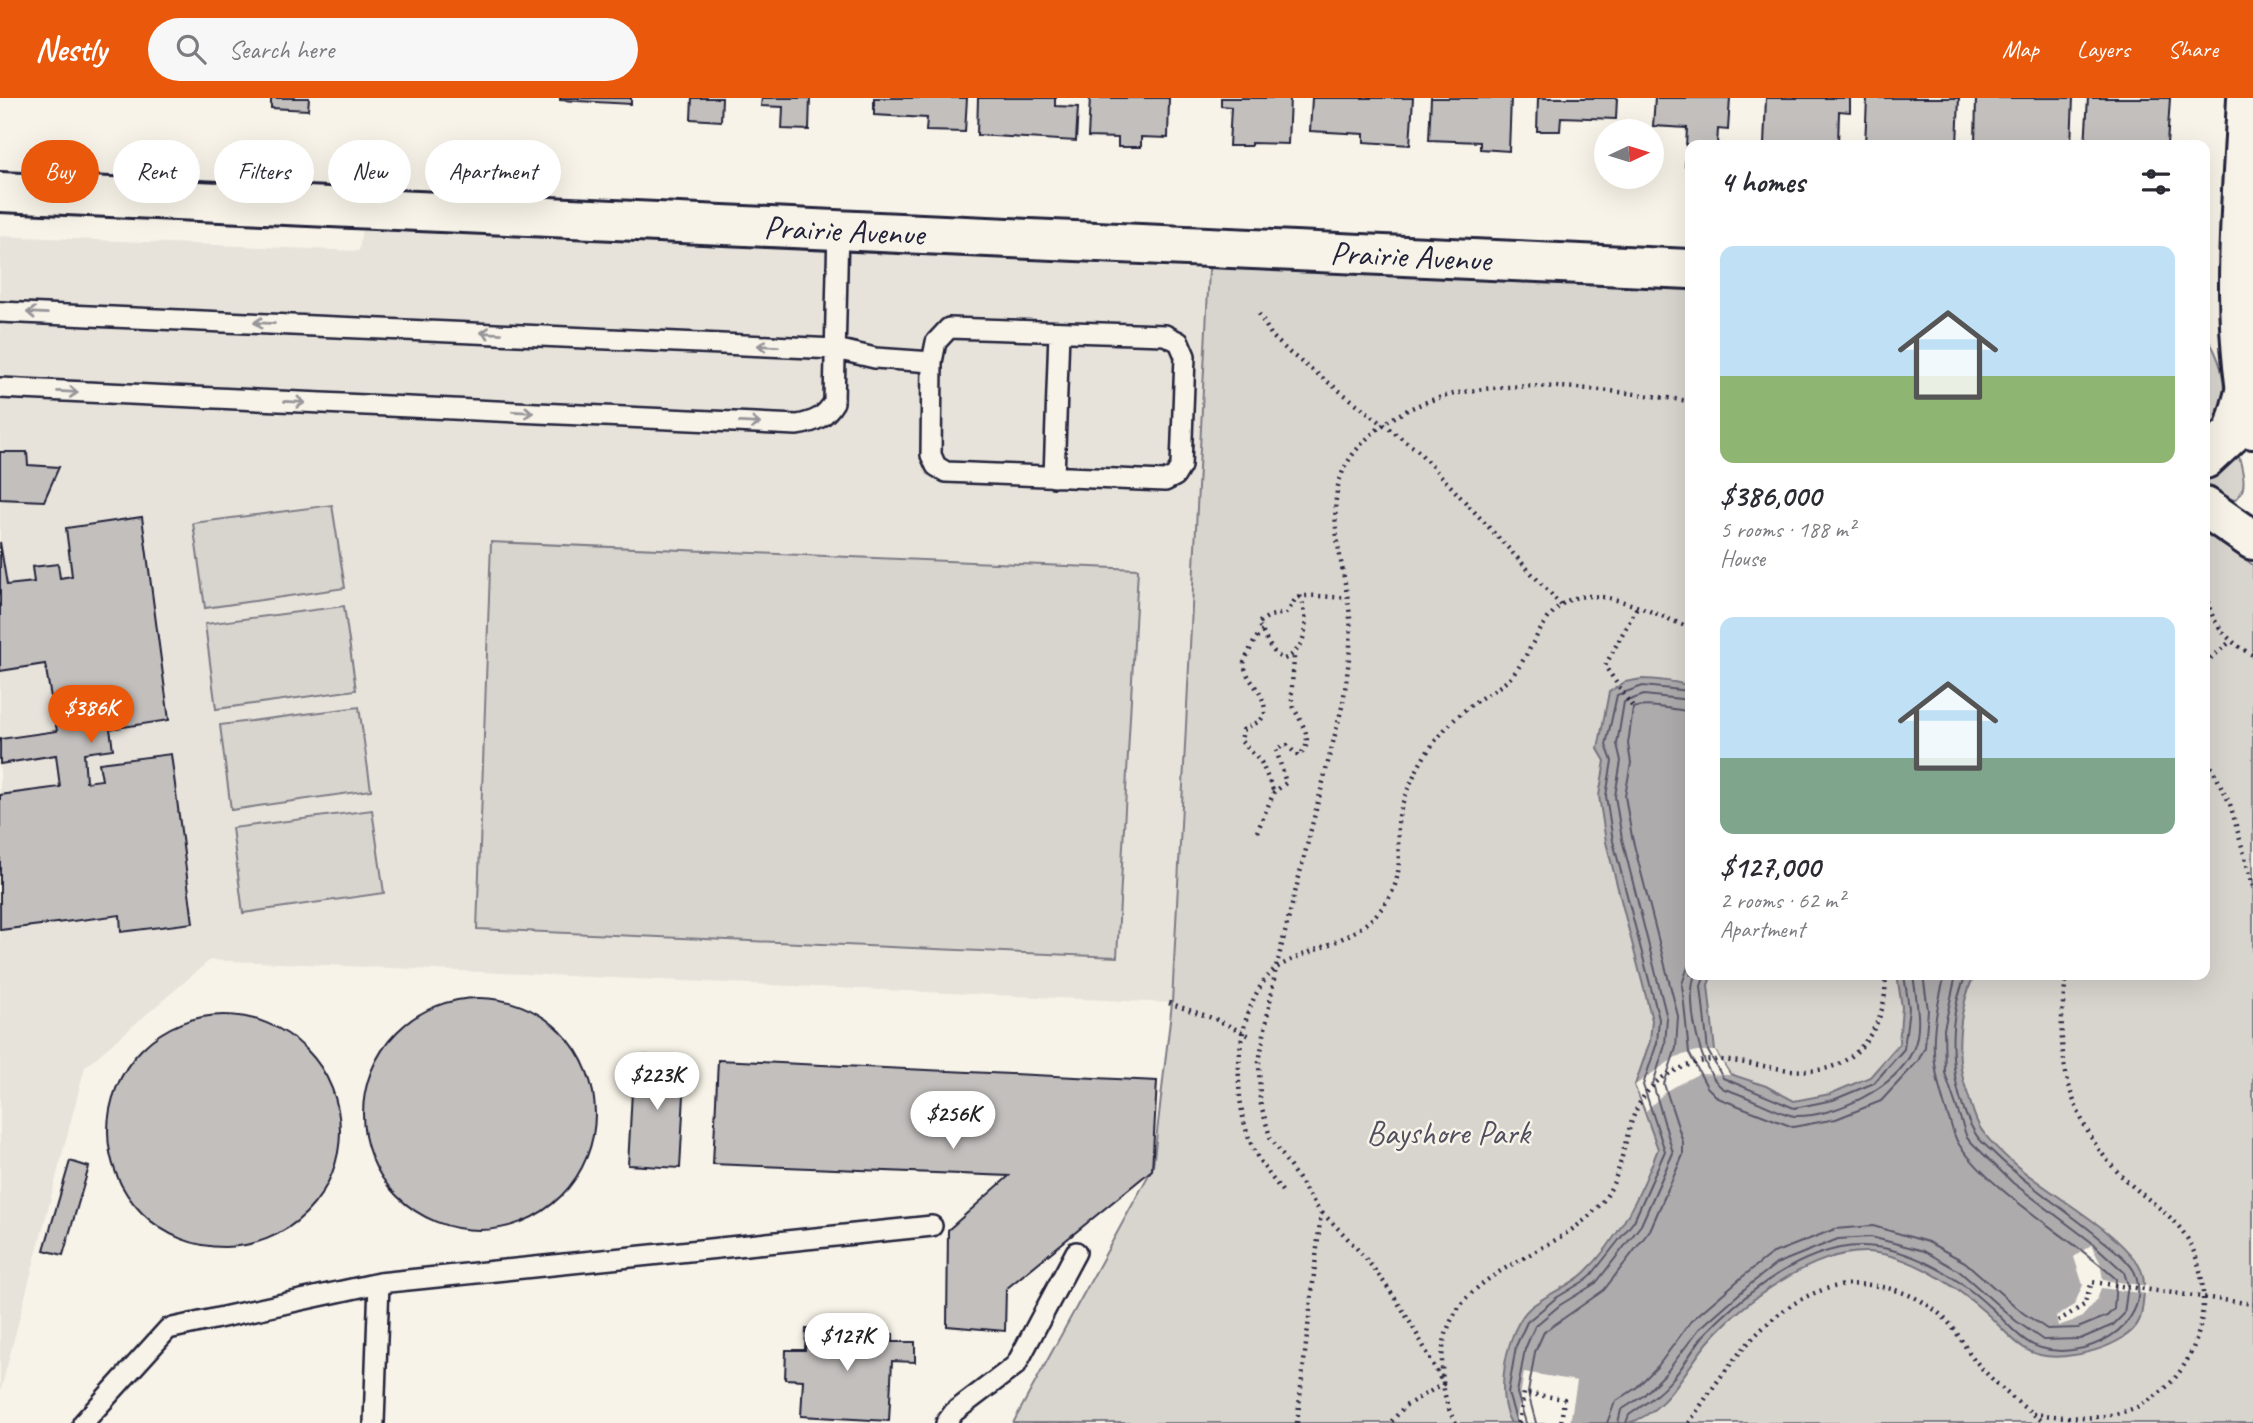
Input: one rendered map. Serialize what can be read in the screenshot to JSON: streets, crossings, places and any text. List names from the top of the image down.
{
  "streets": {
    "street": ["Prairie Avenue"]
  },
  "parks": ["Bayshore Park"],
  "north": "right",
  "page": {
    "header": "Nestly",
    "search": "Search here",
    "nav": ["Map", "Layers", "Share"],
    "chip": [
      "Buy",
      "Rent",
      "Filters",
      "New",
      "Apartment"
    ],
    "heading": "4 homes",
    "list": [
      {
        "name": "$386,000",
        "note": "5 rooms · 188 m² · House"
      },
      {
        "name": "$127,000",
        "note": "2 rooms · 62 m² · Apartment"
      }
    ],
    "price": [
      "$386K",
      "$223K",
      "$256K",
      "$127K"
    ]
  }
}
